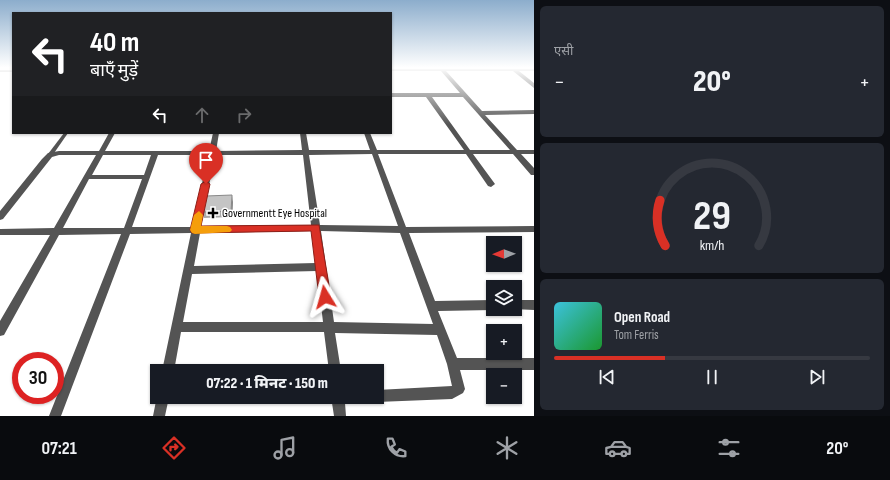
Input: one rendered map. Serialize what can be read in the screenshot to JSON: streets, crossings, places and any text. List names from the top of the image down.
{
  "places": {
    "health": ["Governmentt Eye Hospital"]
  },
  "north": "left",
  "page": {
    "tile": "एसी",
    "turn": ["40 m", "बाएँ मुड़ें"],
    "heat": ["−", "20°", "+"],
    "map_buttons": ["+", "−"],
    "song": ["Open Road", "Tom Ferris"],
    "limit": "30",
    "trip": "07:22 · 1 मिनट · 150 m",
    "tabs": ["07:21", "20°"],
    "gauge": ["29", "km/h"]
  }
}
